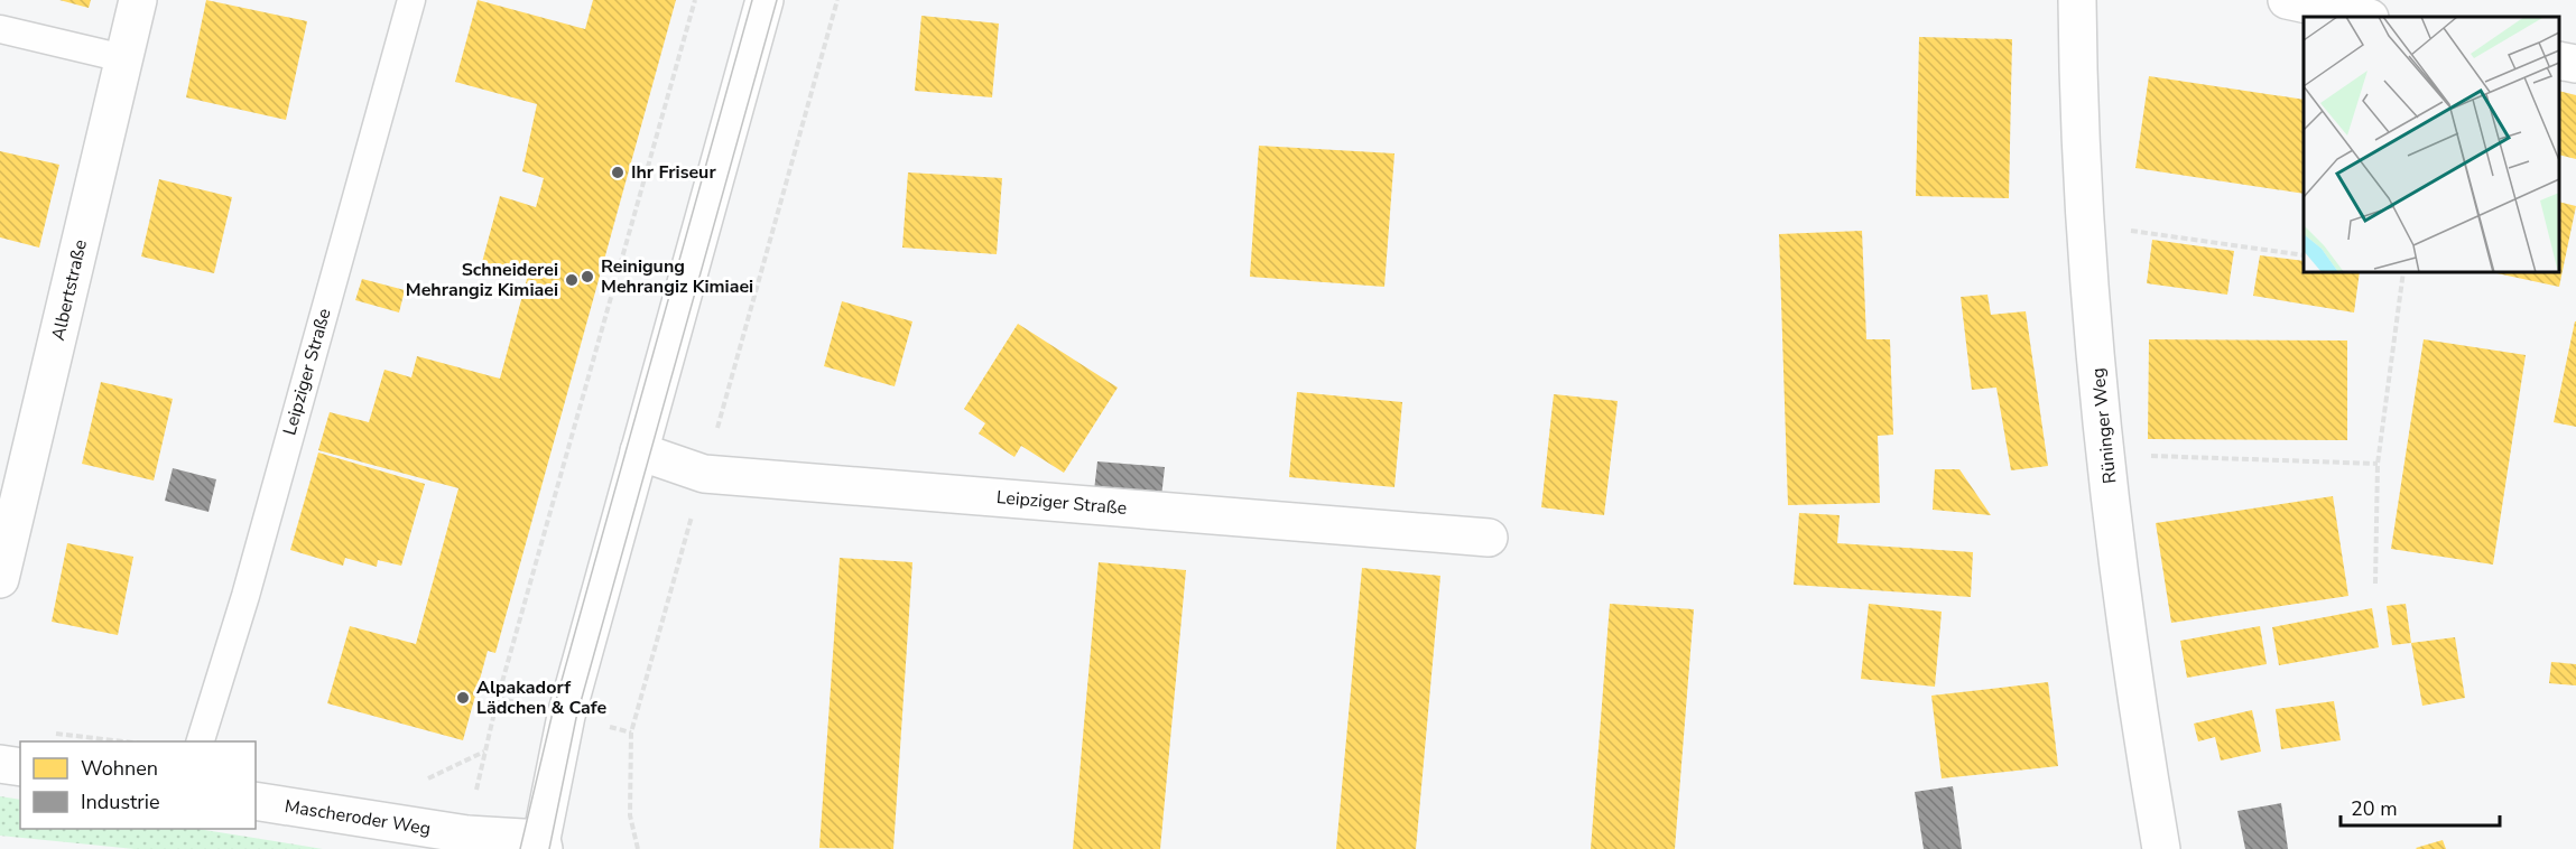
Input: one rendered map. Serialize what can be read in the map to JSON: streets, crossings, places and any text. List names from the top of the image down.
{
  "streets": {
    "street": [
      "Albertstraße",
      "Leipziger Straße",
      "Rüninger Weg",
      "Mascheroder Weg"
    ]
  },
  "places": [
    "Ihr Friseur",
    "Reinigung Mehrangiz Kimiaei",
    "Schneiderei Mehrangiz Kimiaei",
    "Alpakadorf Lädchen & Cafe"
  ],
  "legend": ["Wohnen", "Industrie"],
  "scale_bar": "20 m"
}
